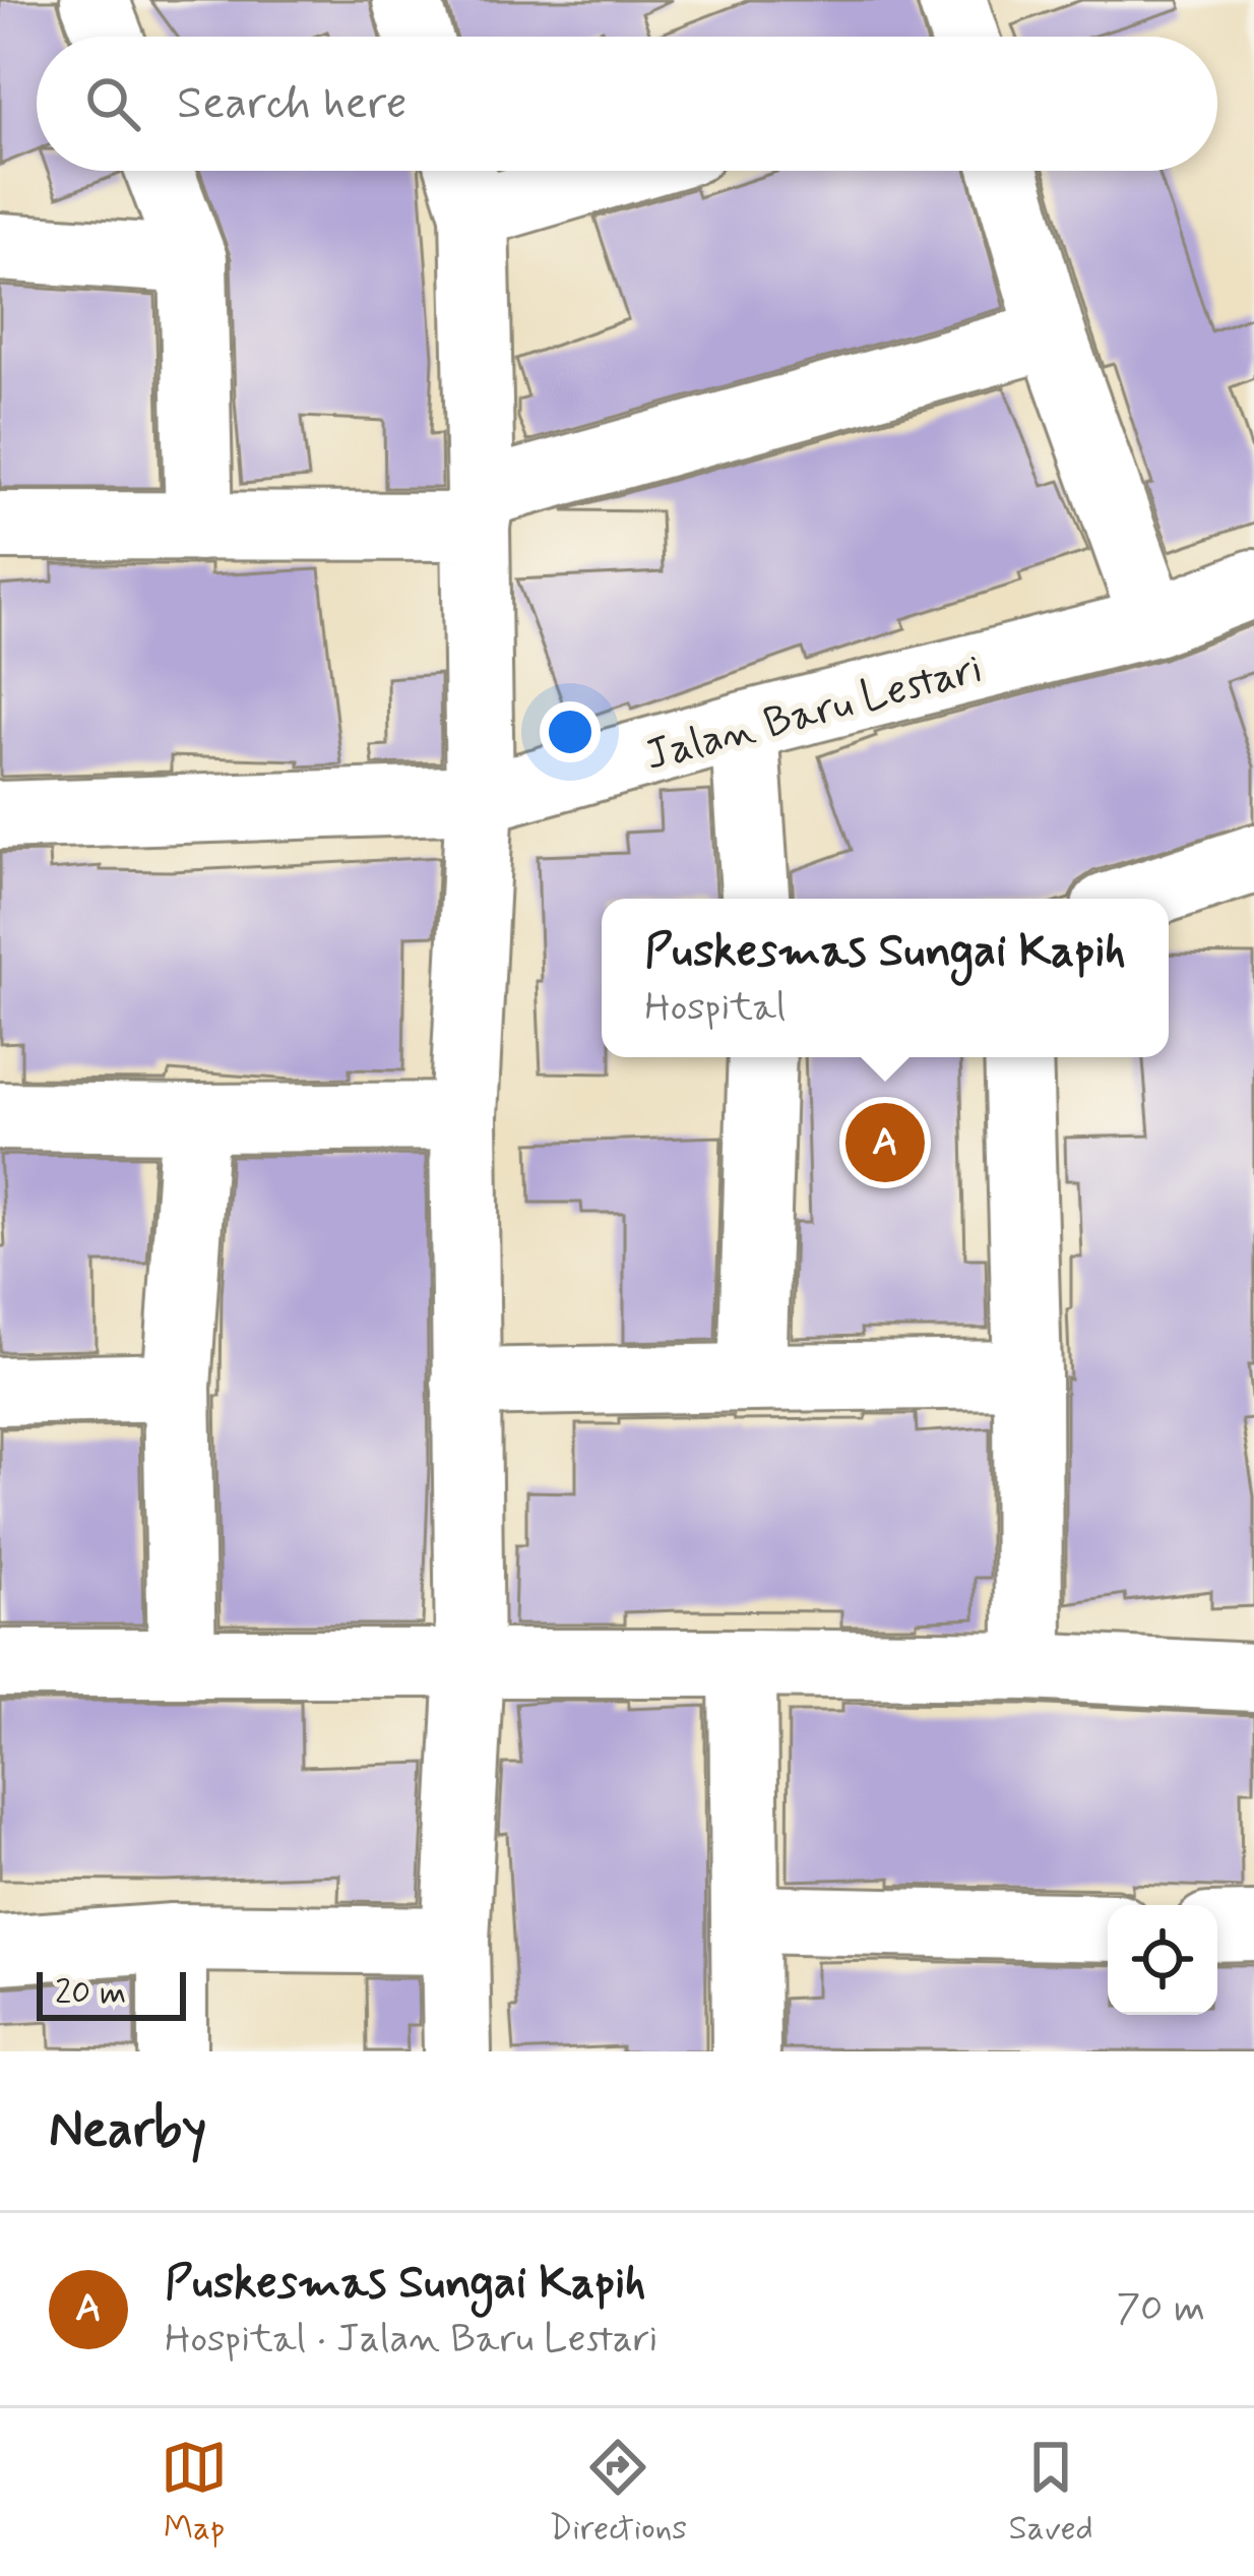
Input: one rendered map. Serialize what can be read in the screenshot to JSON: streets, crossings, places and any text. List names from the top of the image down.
{
  "streets": {
    "street": ["Jalan Baru Lestari"]
  },
  "scale_bar": "20 m",
  "page": {
    "search": "Search here",
    "popup": ["Puskesmas Sungai Kapih", "Hospital"],
    "pins": "A",
    "scale": "20 m",
    "heading": "Nearby",
    "list": [
      {
        "mark": "A",
        "name": "Puskesmas Sungai Kapih",
        "note": "Hospital · Jalan Baru Lestari",
        "value": "70 m"
      }
    ],
    "nav": ["Map", "Directions", "Saved"]
  }
}
